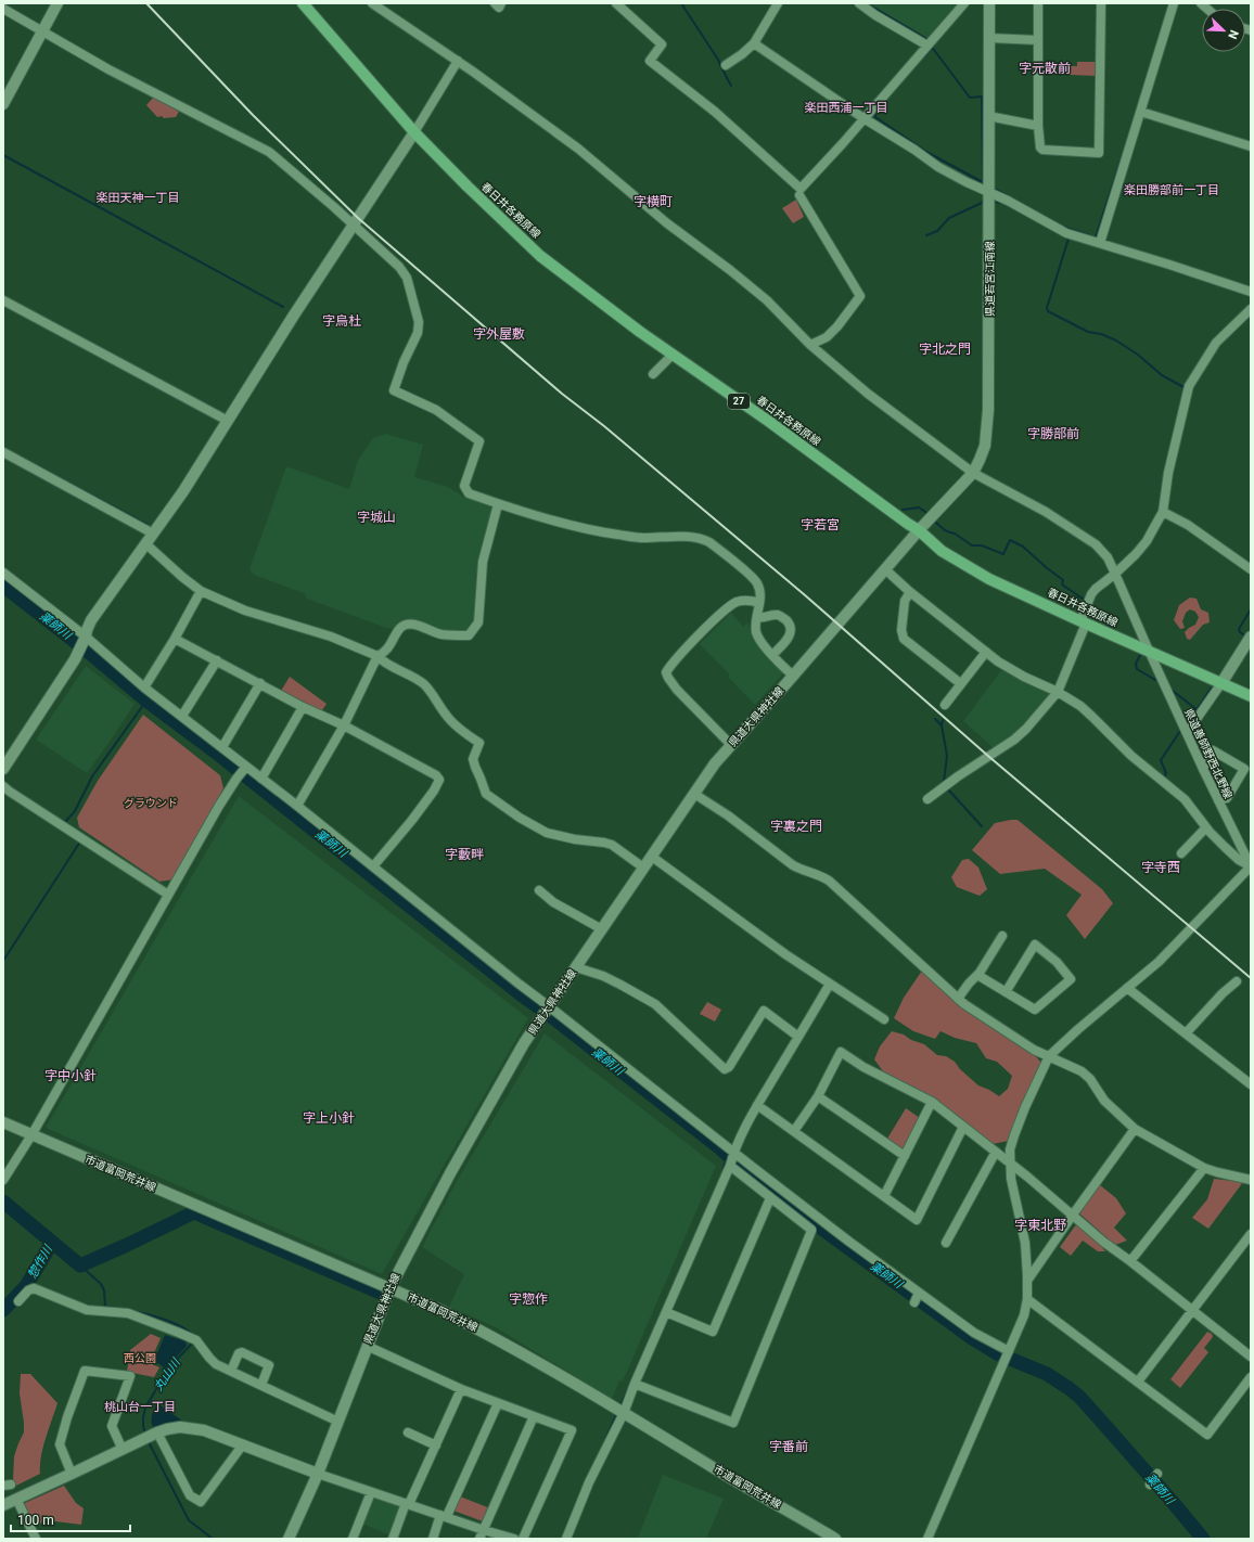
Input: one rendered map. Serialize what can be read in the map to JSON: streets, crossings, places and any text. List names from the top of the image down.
{
  "streets": {
    "main road": ["春日井各務原線", "27"],
    "street": [
      "県道若宮江南線",
      "県道大県神社線",
      "県道善師野西北野線",
      "市道富岡荒井線"
    ]
  },
  "crossings": [
    ["春日井各務原線", "県道若宮江南線"],
    ["春日井各務原線", "県道大県神社線"],
    ["春日井各務原線", "県道善師野西北野線"],
    ["県道若宮江南線", "県道大県神社線"],
    ["県道若宮江南線", "県道善師野西北野線"],
    ["県道大県神社線", "市道富岡荒井線"]
  ],
  "districts": [
    "字元散前",
    "楽田西浦一丁目",
    "楽田勝部前一丁目",
    "楽田天神一丁目",
    "字横町",
    "字烏杜",
    "字外屋敷",
    "字北之門",
    "字勝部前",
    "字城山",
    "字若宮",
    "字裏之門",
    "字藪畔",
    "字寺西",
    "字中小針",
    "字上小針",
    "字東北野",
    "字惣作",
    "桃山台一丁目",
    "字番前"
  ],
  "water": ["薬師川", "惣作川", "丸山川"],
  "parks": ["グラウンド", "西公園"],
  "scale_bar": "100 m",
  "north": "bottom right"
}
